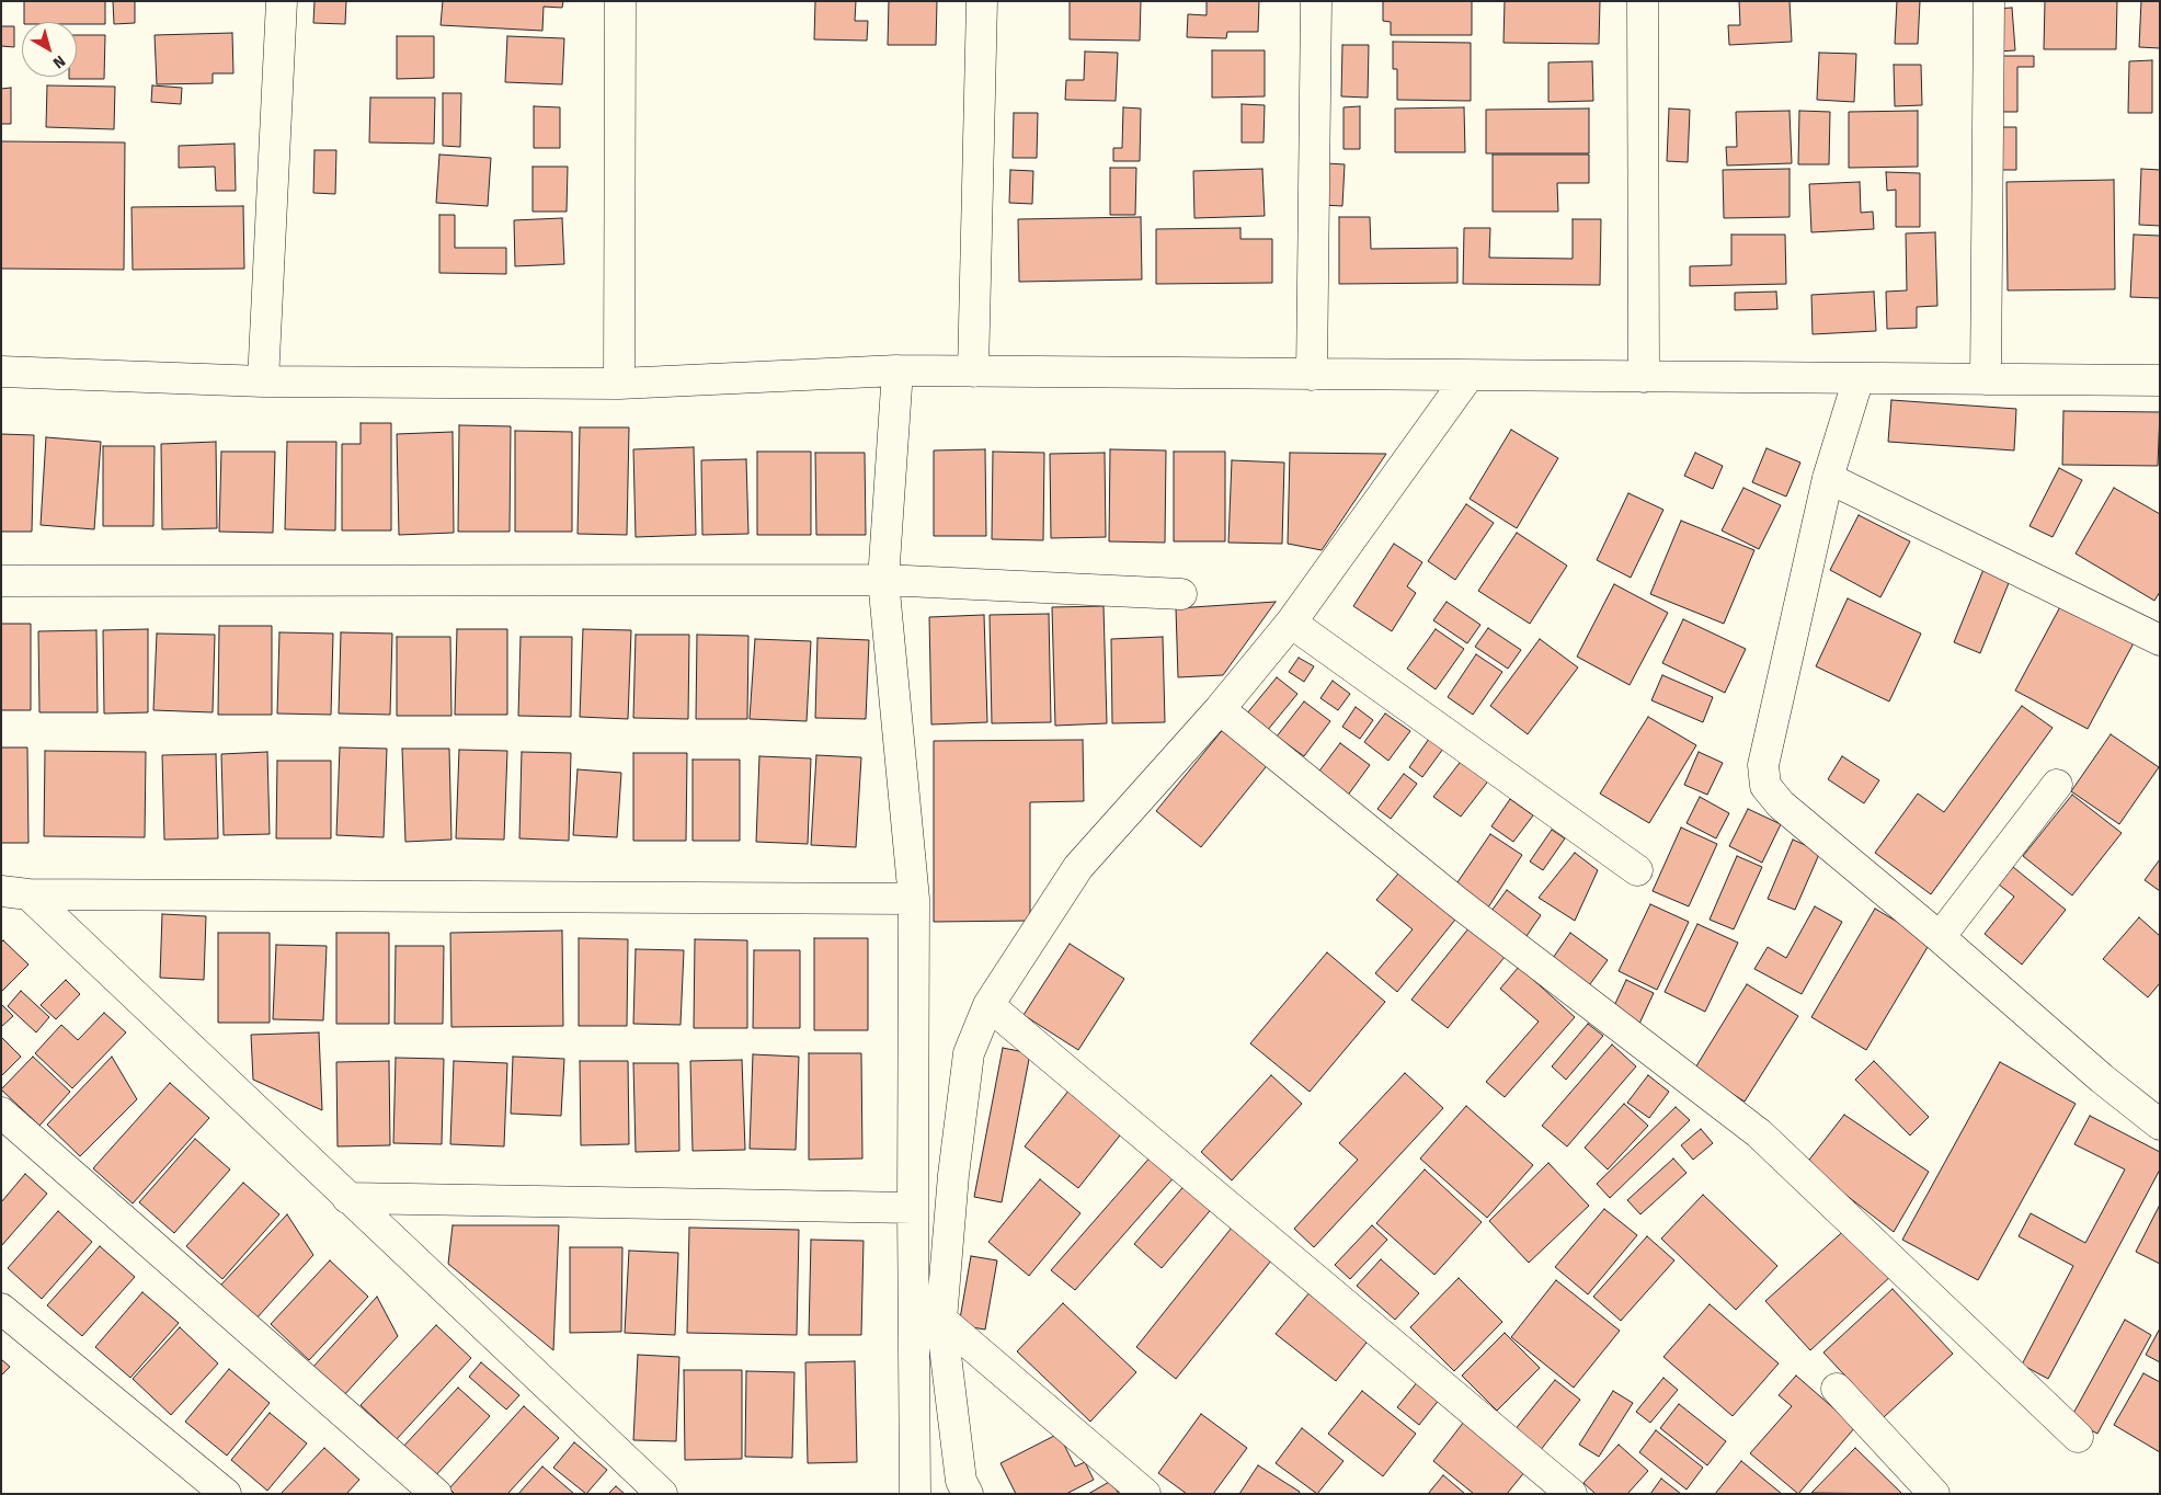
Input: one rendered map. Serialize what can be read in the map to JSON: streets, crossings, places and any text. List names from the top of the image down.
{
  "north": "bottom right"
}
